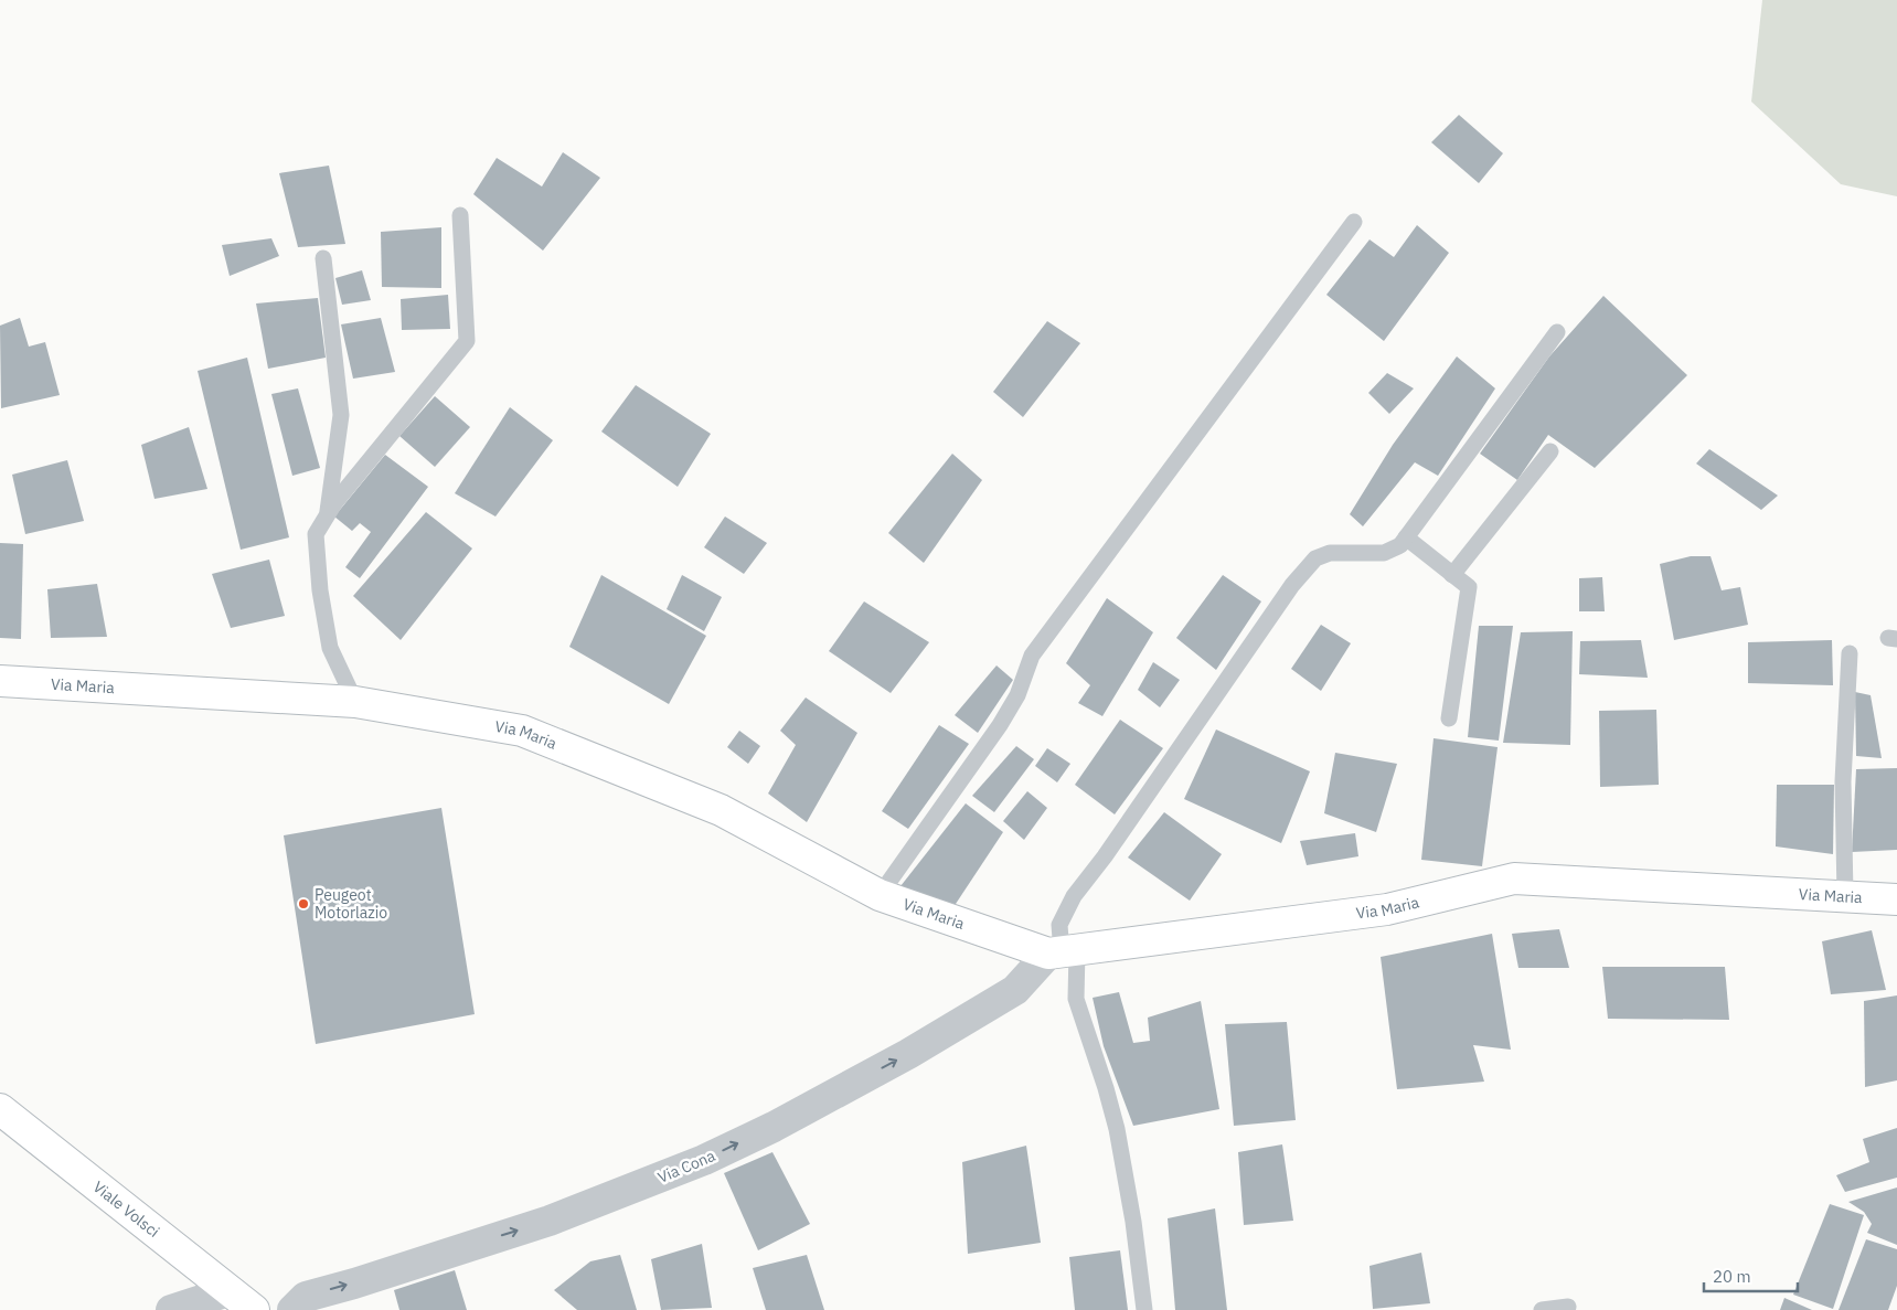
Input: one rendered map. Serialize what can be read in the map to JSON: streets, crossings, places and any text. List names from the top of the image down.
{
  "streets": {
    "street": ["Via Maria", "Via Cona", "Viale Volsci"]
  },
  "crossings": [
    ["Via Maria", "Via Cona"]
  ],
  "one_way": ["Via Cona"],
  "places": ["Peugeot Motorlazio"],
  "scale_bar": "20 m"
}
